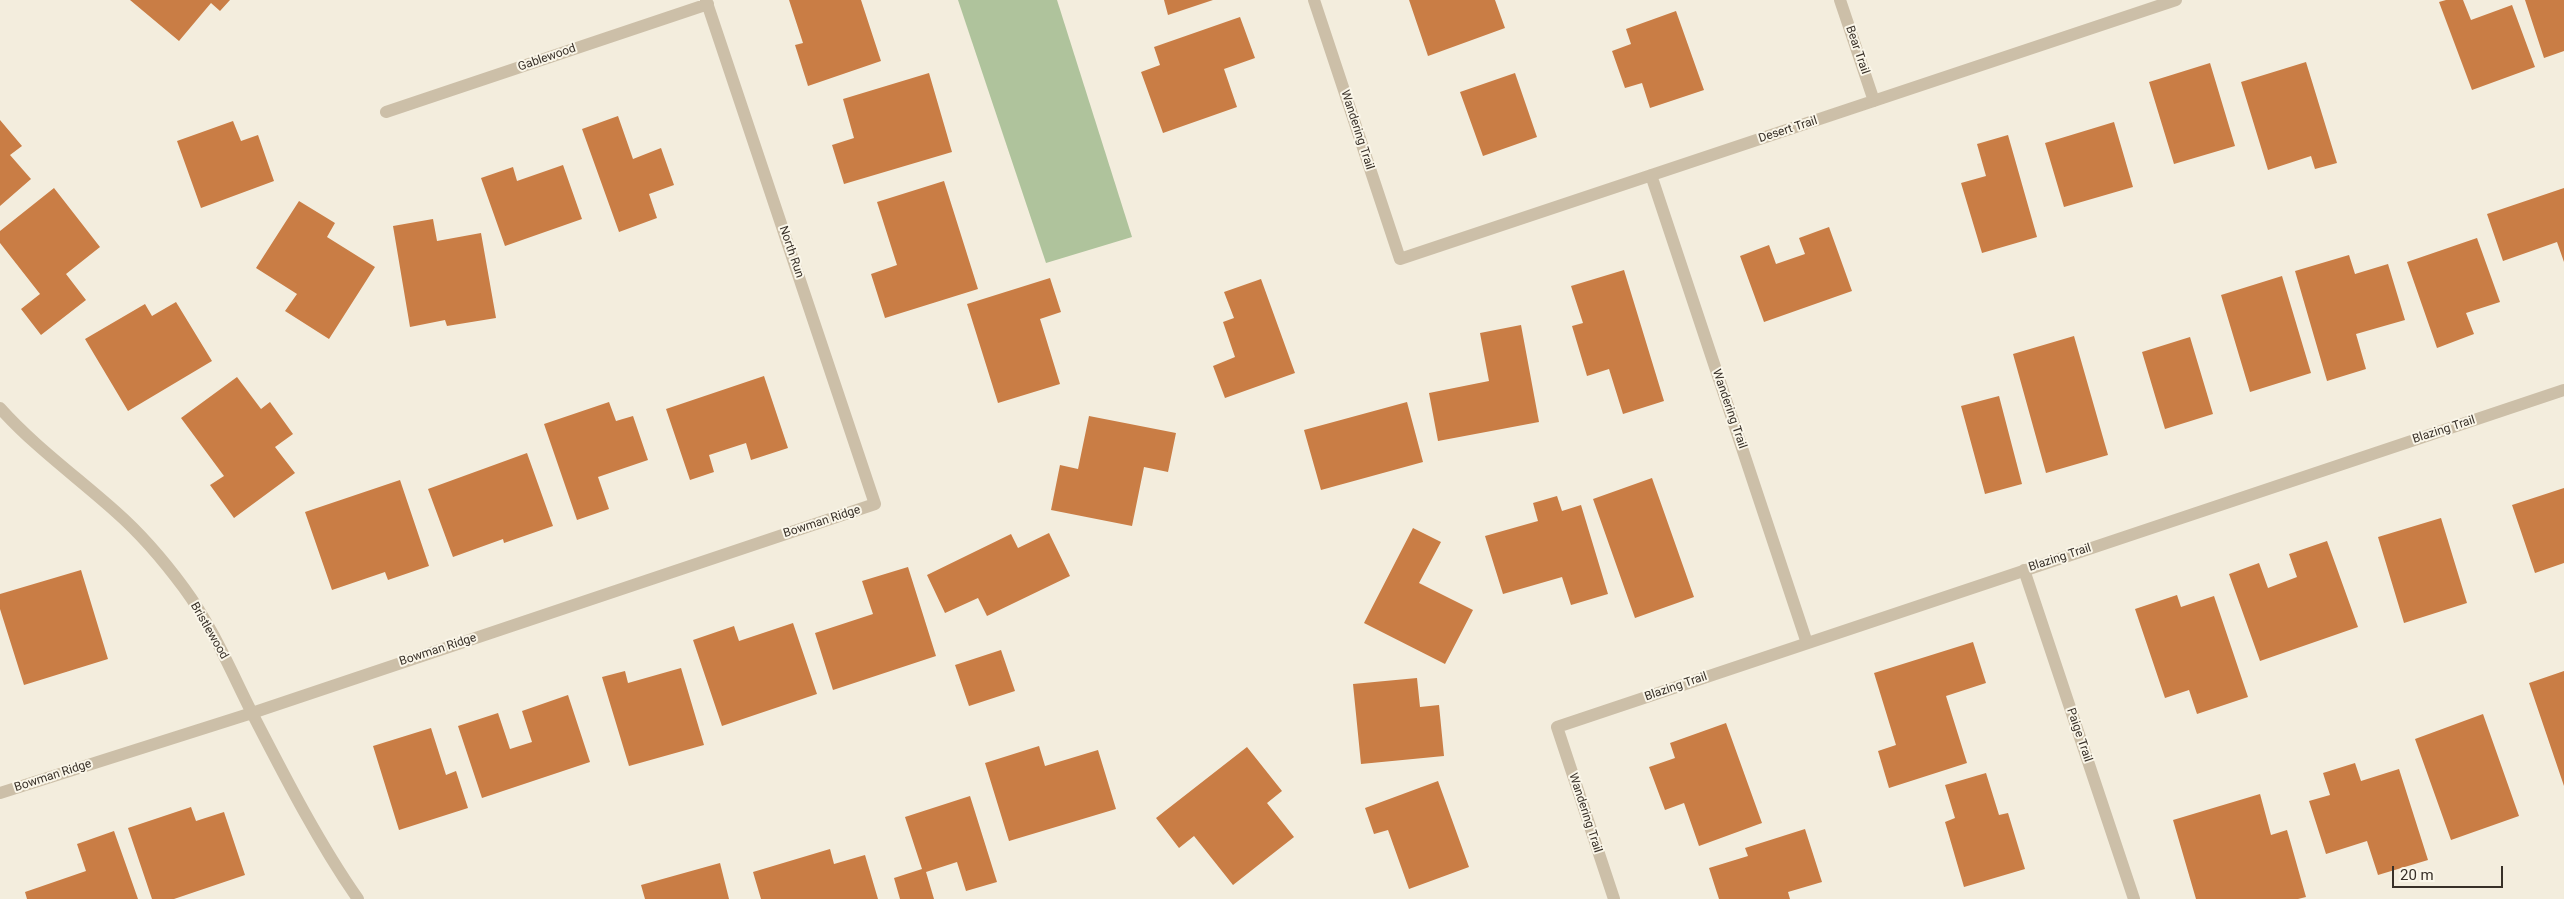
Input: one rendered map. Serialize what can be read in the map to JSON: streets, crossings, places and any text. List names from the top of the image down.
{
  "streets": {
    "street": [
      "Bear Trail",
      "Gablewood",
      "Wandering Trail",
      "Desert Trail",
      "North Run",
      "Blazing Trail",
      "Bowman Ridge",
      "Bristlewood",
      "Paige Trail"
    ]
  },
  "crossings": [
    ["Bear Trail", "Desert Trail"],
    ["Gablewood", "North Run"],
    ["Wandering Trail", "Desert Trail"],
    ["Wandering Trail", "Blazing Trail"],
    ["North Run", "Bowman Ridge"],
    ["Blazing Trail", "Paige Trail"],
    ["Bowman Ridge", "Bristlewood"]
  ],
  "scale_bar": "20 m"
}
